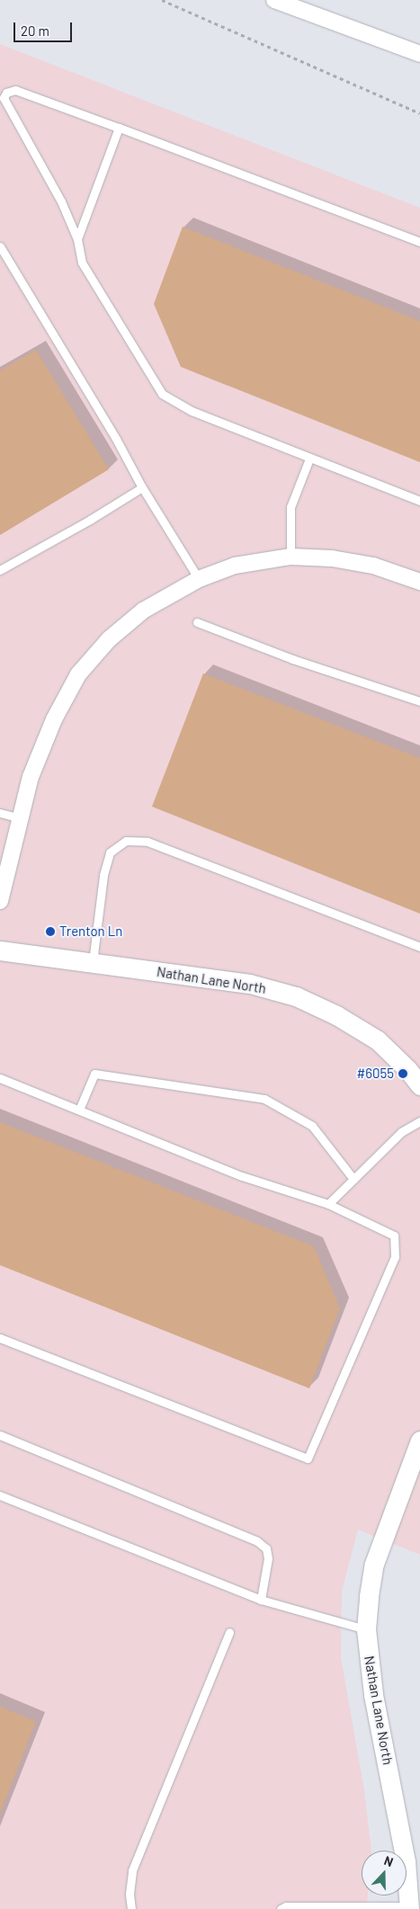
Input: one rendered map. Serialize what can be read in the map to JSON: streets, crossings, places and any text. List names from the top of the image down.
{
  "streets": {
    "street": ["Nathan Lane North"]
  },
  "places": ["Trenton Ln", "#6055"],
  "scale_bar": "20 m",
  "north": "top"
}
